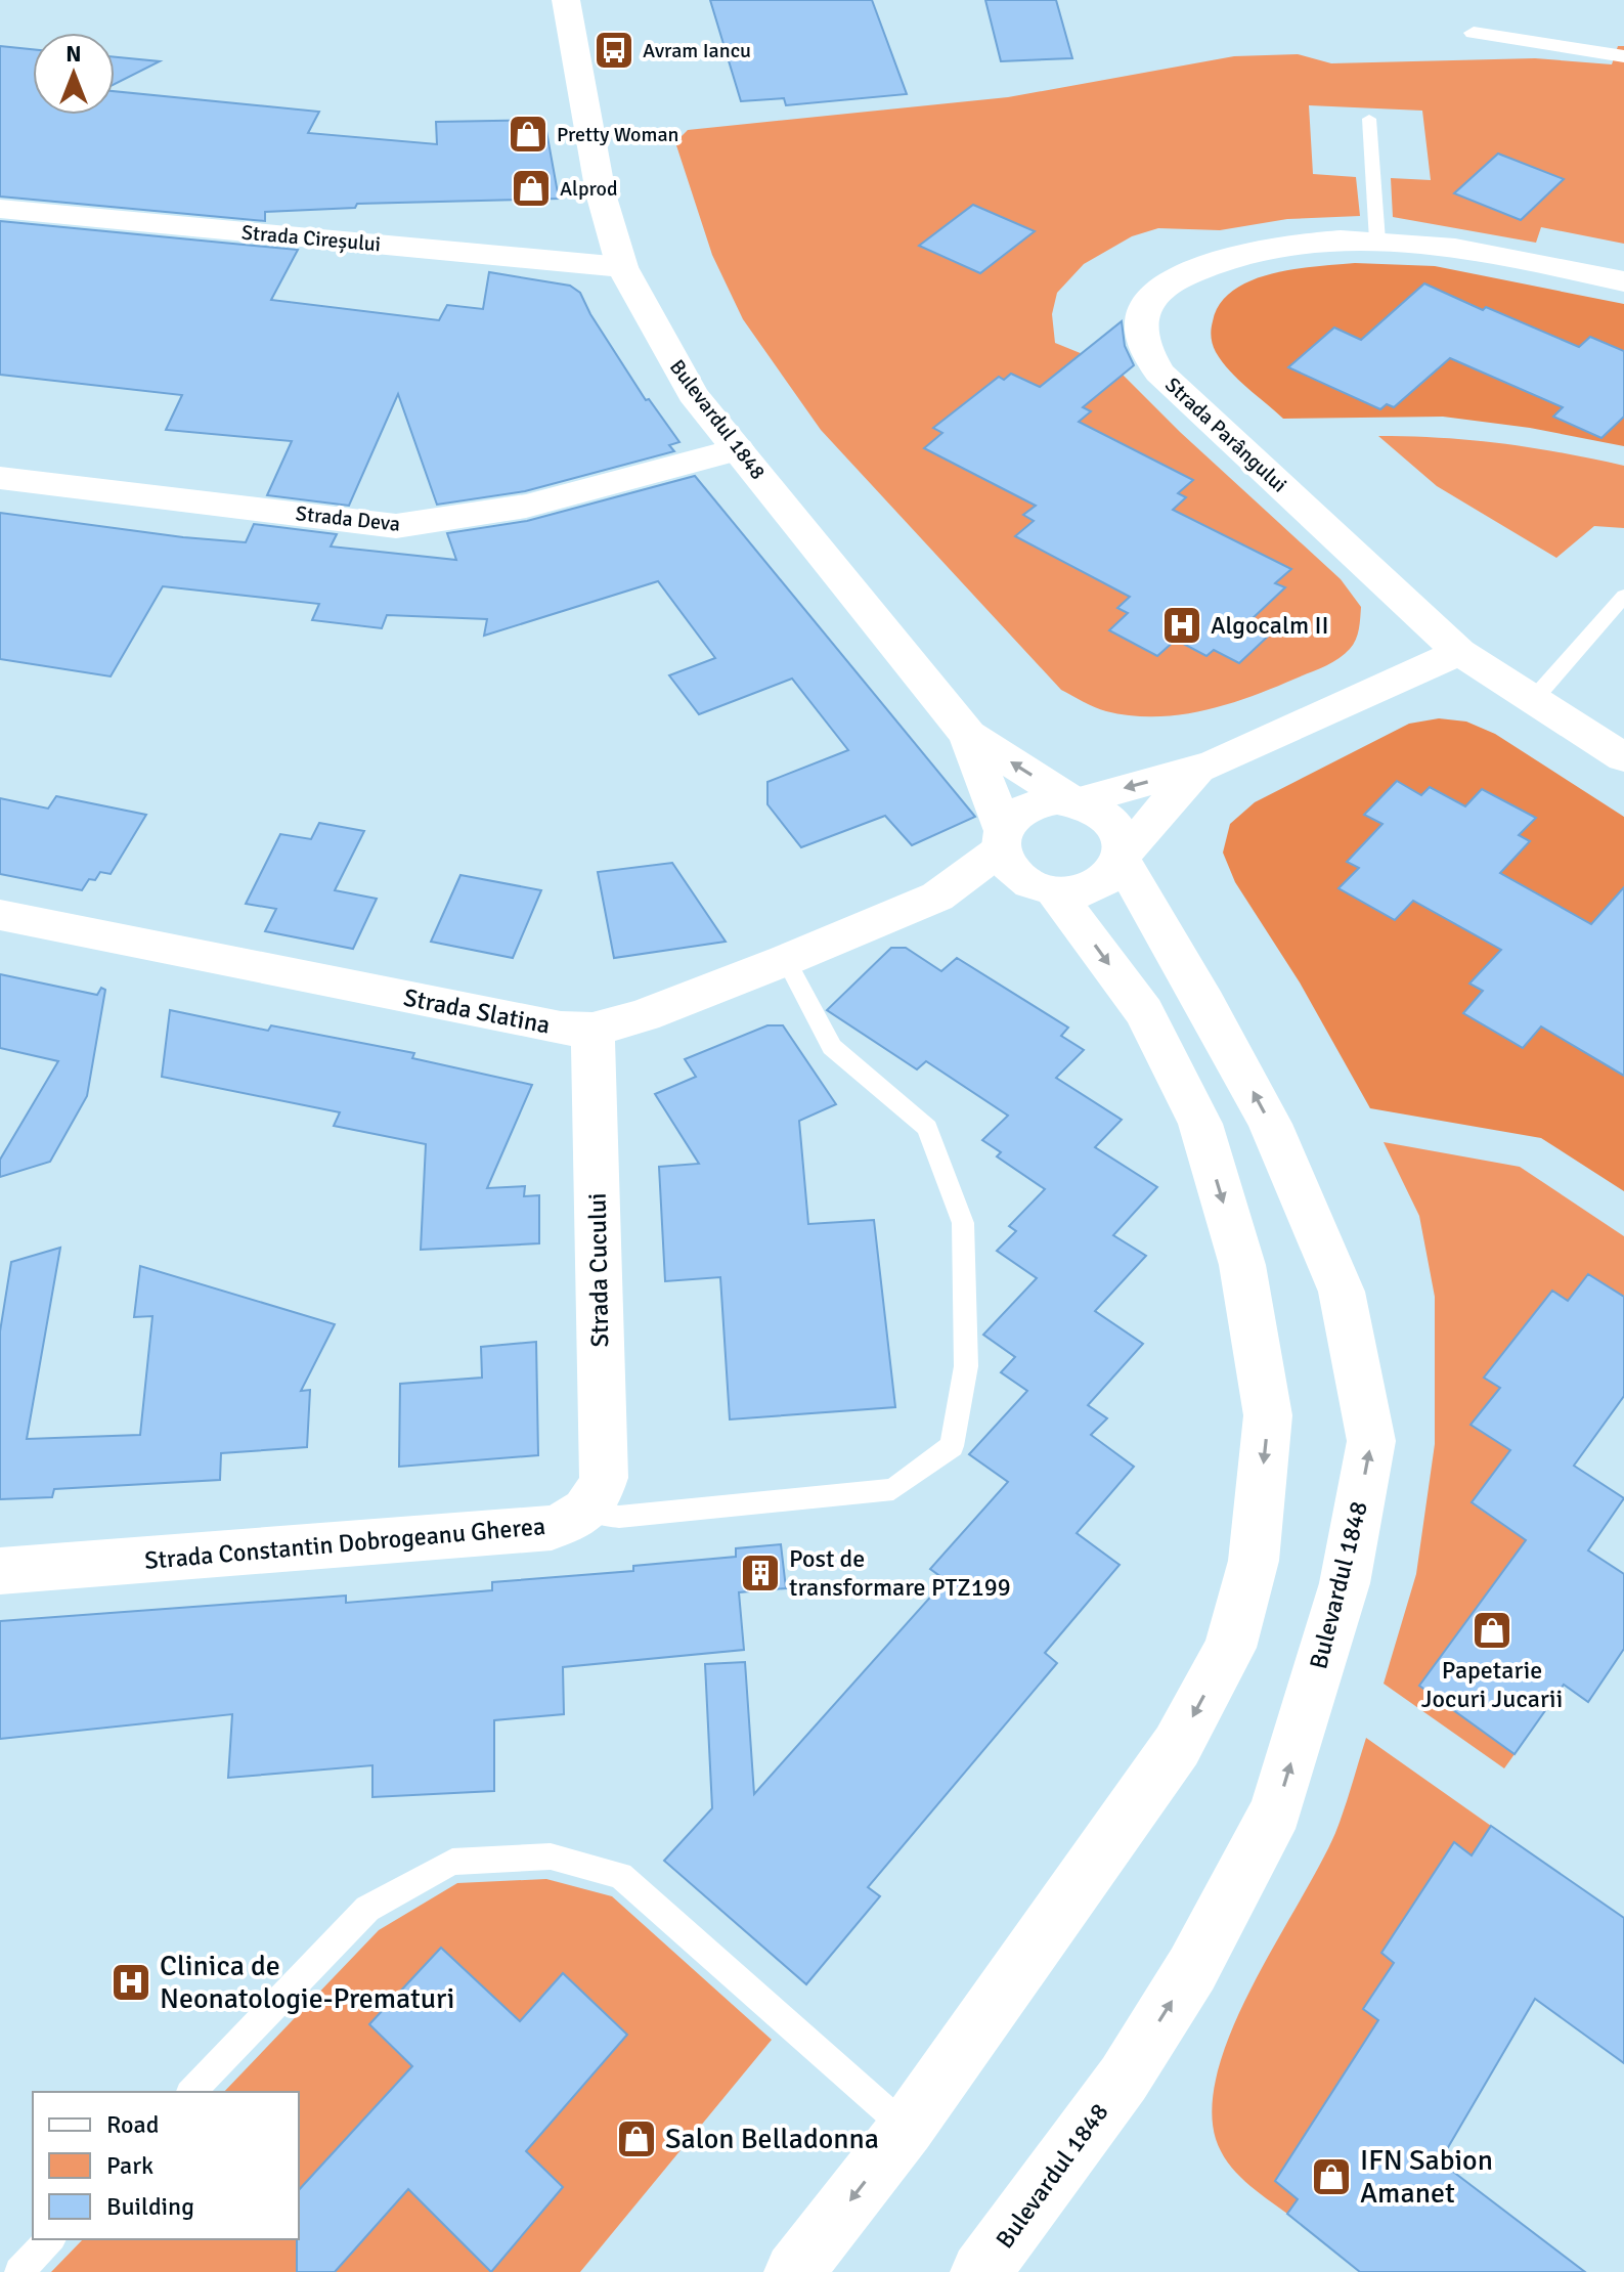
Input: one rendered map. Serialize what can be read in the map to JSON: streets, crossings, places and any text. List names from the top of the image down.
{
  "streets": {
    "street": [
      "Strada Cireșului",
      "Bulevardul 1848",
      "Strada Parângului",
      "Strada Deva",
      "Strada Slatina",
      "Strada Cucului",
      "Strada Constantin Dobrogeanu Gherea"
    ]
  },
  "crossings": [
    ["Strada Cireșului", "Bulevardul 1848"],
    ["Bulevardul 1848", "Strada Deva"],
    ["Bulevardul 1848", "Strada Slatina"],
    ["Strada Slatina", "Strada Cucului"],
    ["Strada Cucului", "Strada Constantin Dobrogeanu Gherea"]
  ],
  "places": {
    "bus stop": ["Avram Iancu"],
    "shop": [
      "Pretty Woman",
      "Alprod",
      "Papetarie Jocuri Jucarii",
      "Salon Belladonna",
      "IFN Sabion Amanet"
    ],
    "hospital": ["Algocalm II", "Clinica de Neonatologie-Prematuri"],
    "building": ["Post de transformare PTZ199"]
  },
  "legend": ["Road", "Park", "Building"],
  "north": "top"
}
